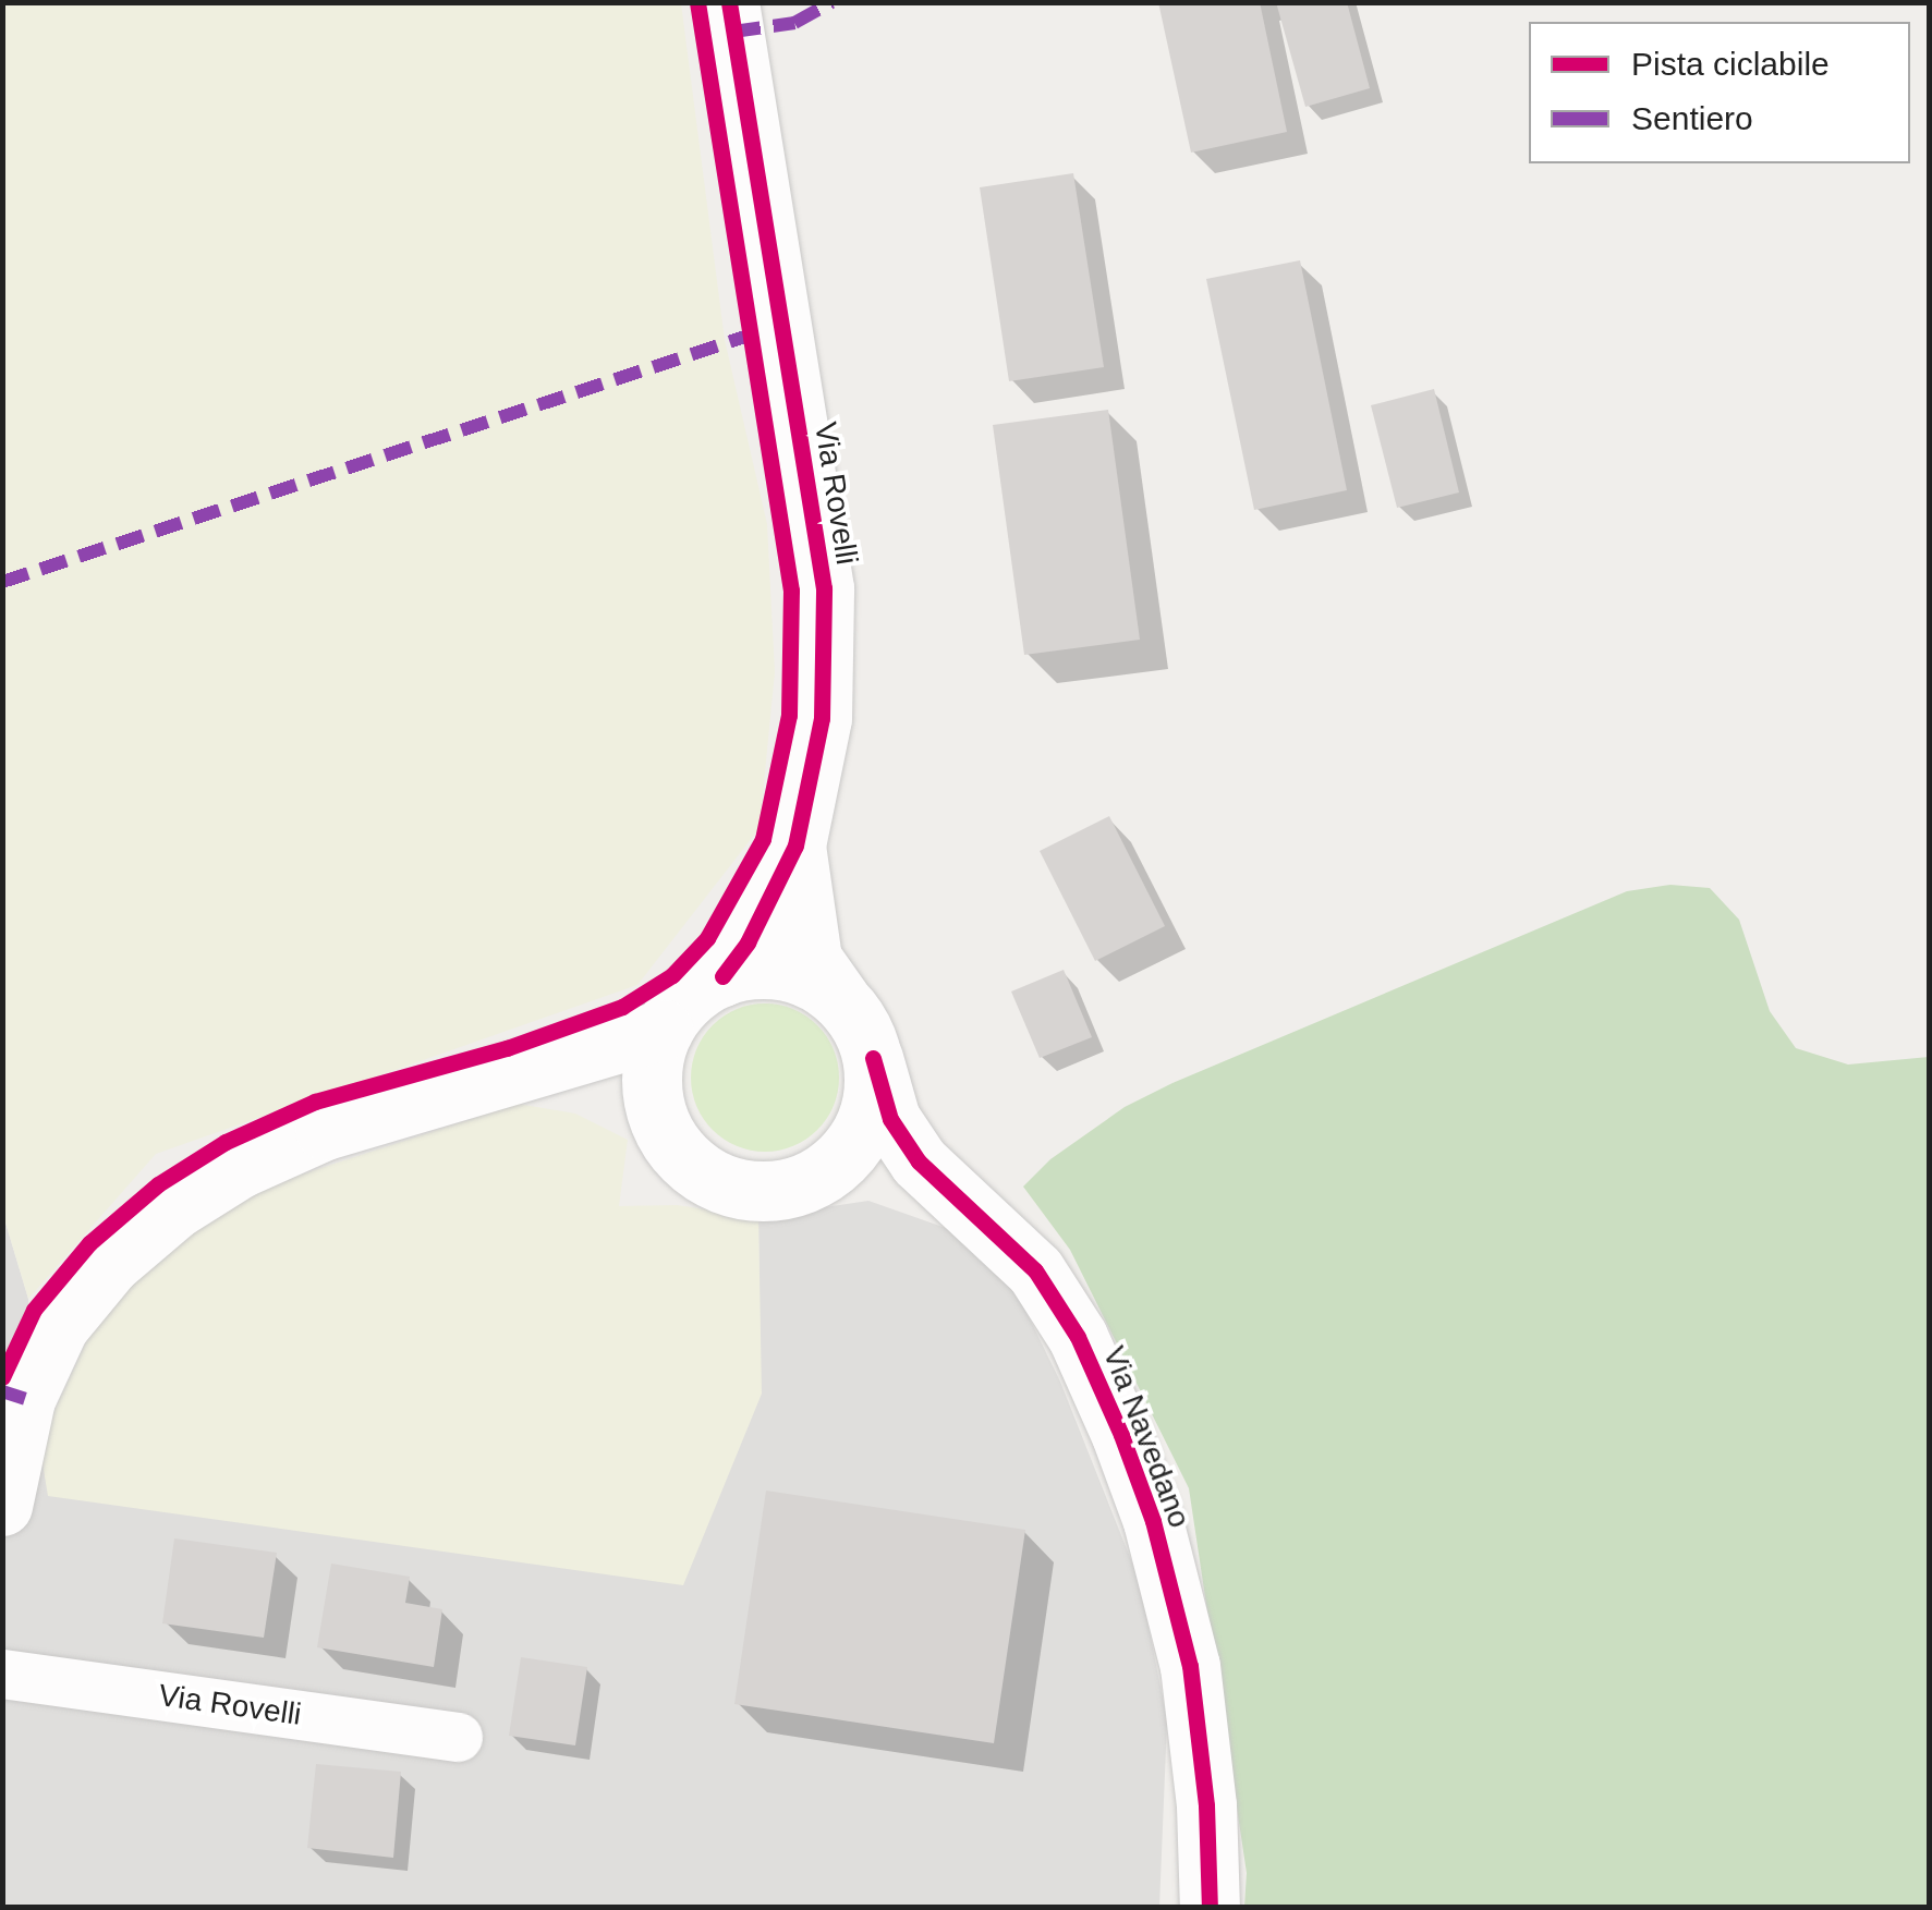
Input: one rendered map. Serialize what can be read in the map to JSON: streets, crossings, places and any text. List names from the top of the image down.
{
  "streets": {
    "street": ["Via Rovelli", "Via Navedano"]
  },
  "crossings": [
    ["Via Rovelli", "Via Navedano"]
  ],
  "legend": ["Pista ciclabile", "Sentiero"]
}
